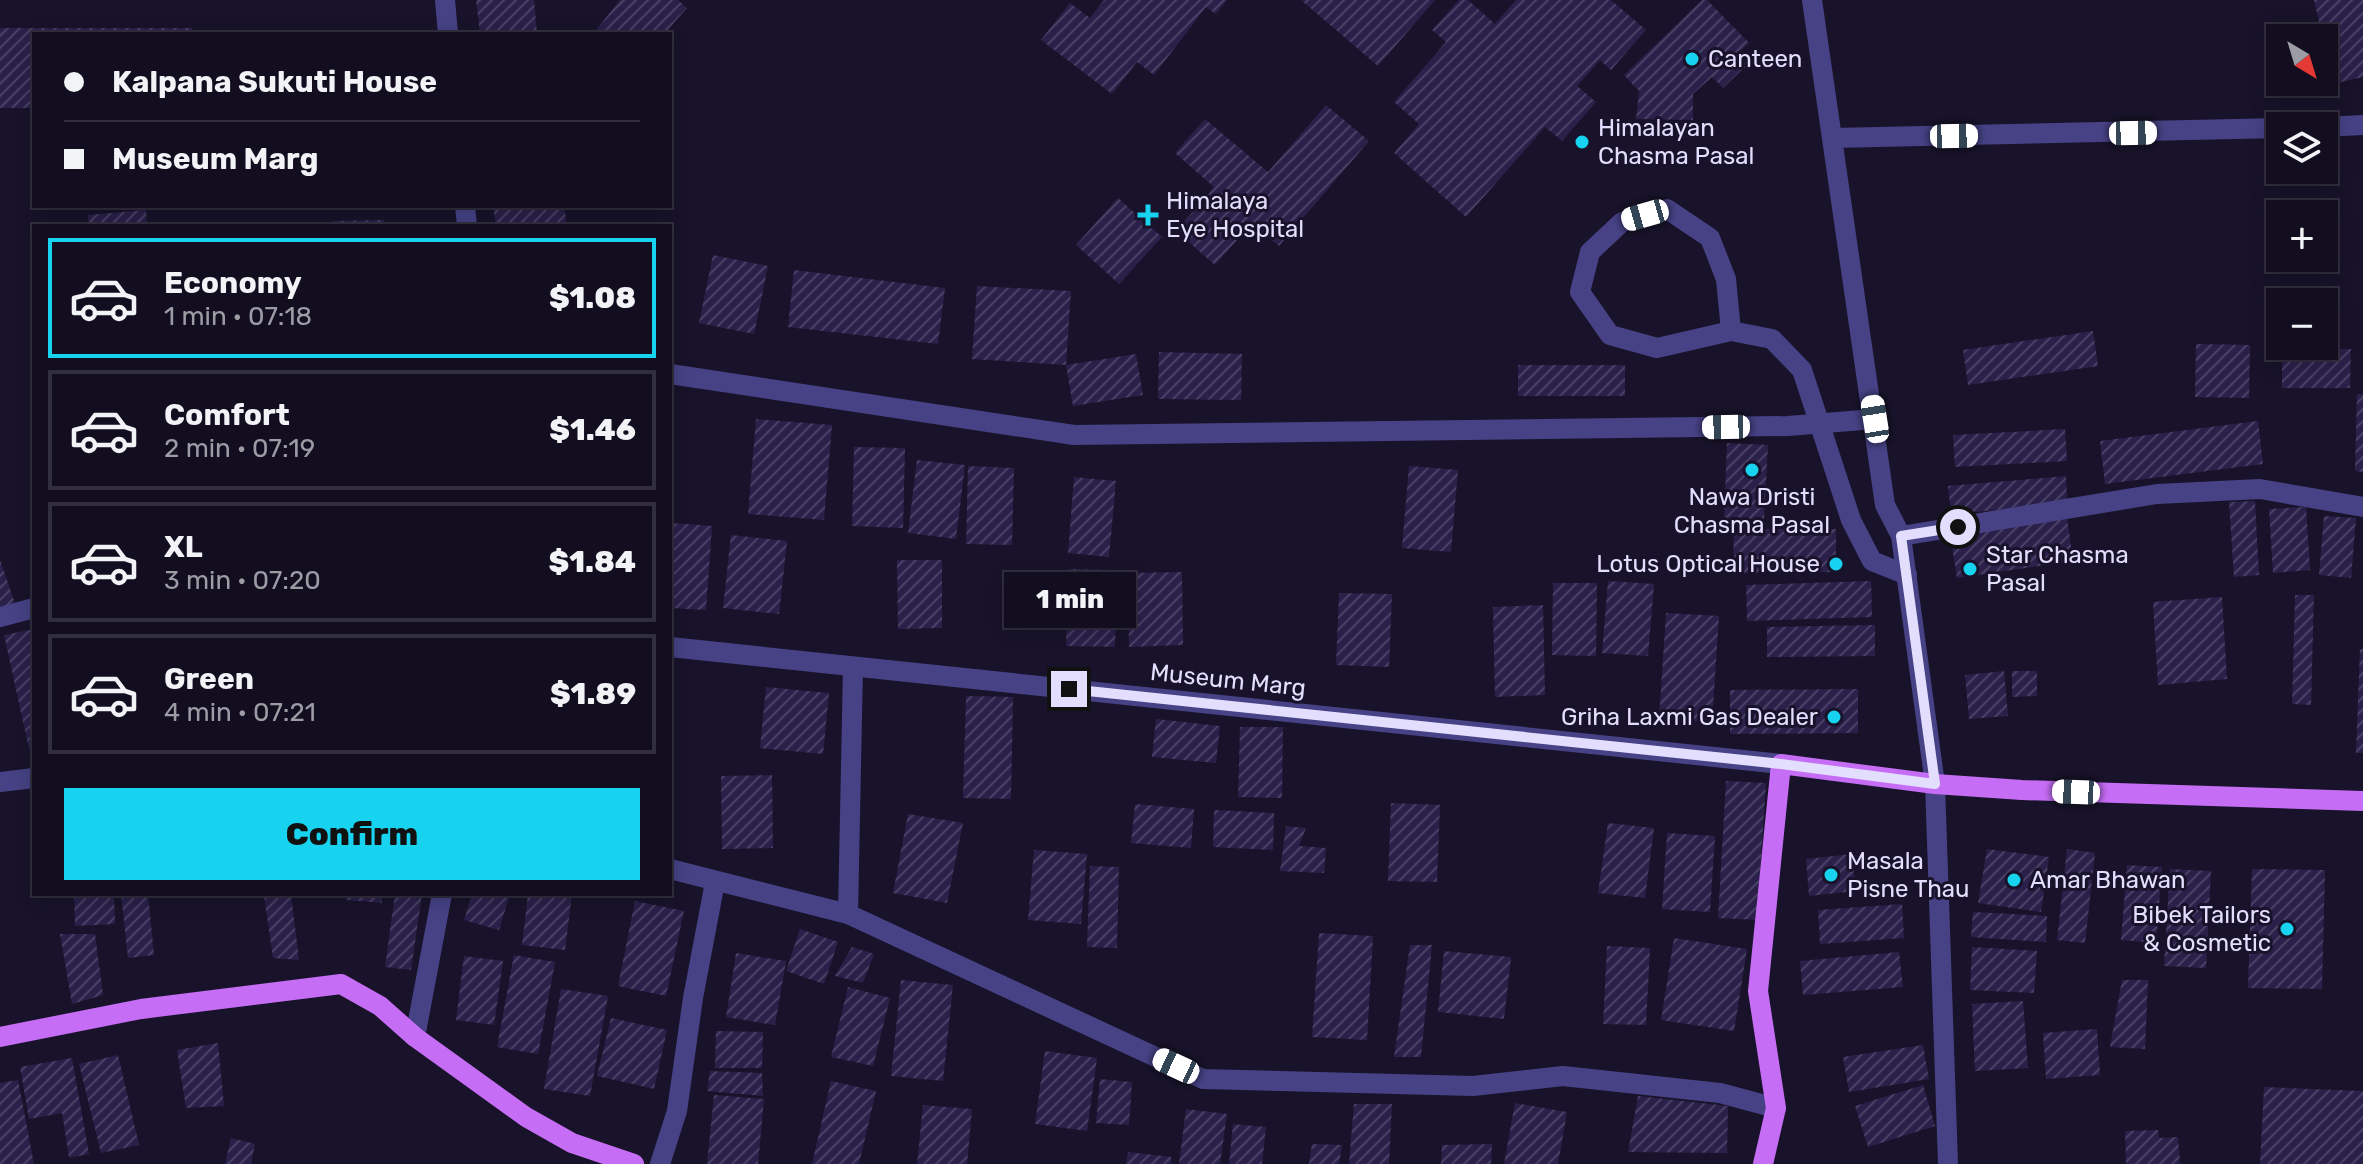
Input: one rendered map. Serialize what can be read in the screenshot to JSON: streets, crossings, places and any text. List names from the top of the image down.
{
  "streets": {
    "street": ["Museum Marg"]
  },
  "places": {
    "other": [
      "Canteen",
      "Himalayan Chasma Pasal",
      "Nawa Dristi Chasma Pasal",
      "Lotus Optical House",
      "Star Chasma Pasal",
      "Griha Laxmi Gas Dealer",
      "Masala Pisne Thau",
      "Amar Bhawan",
      "Bibek Tailors & Cosmetic"
    ],
    "health": ["Himalaya Eye Hospital"]
  },
  "north": "bottom right",
  "page": {
    "map_buttons": ["+", "−"],
    "banner": ["Kalpana Sukuti House", "Museum Marg"],
    "list": [
      {
        "name": "Economy",
        "note": "1 min · 07:18",
        "value": "$1.08"
      },
      {
        "name": "Comfort",
        "note": "2 min · 07:19",
        "value": "$1.46"
      },
      {
        "name": "XL",
        "note": "3 min · 07:20",
        "value": "$1.84"
      },
      {
        "name": "Green",
        "note": "4 min · 07:21",
        "value": "$1.89"
      }
    ],
    "bubble": "1 min",
    "buttons": "Confirm"
  }
}
